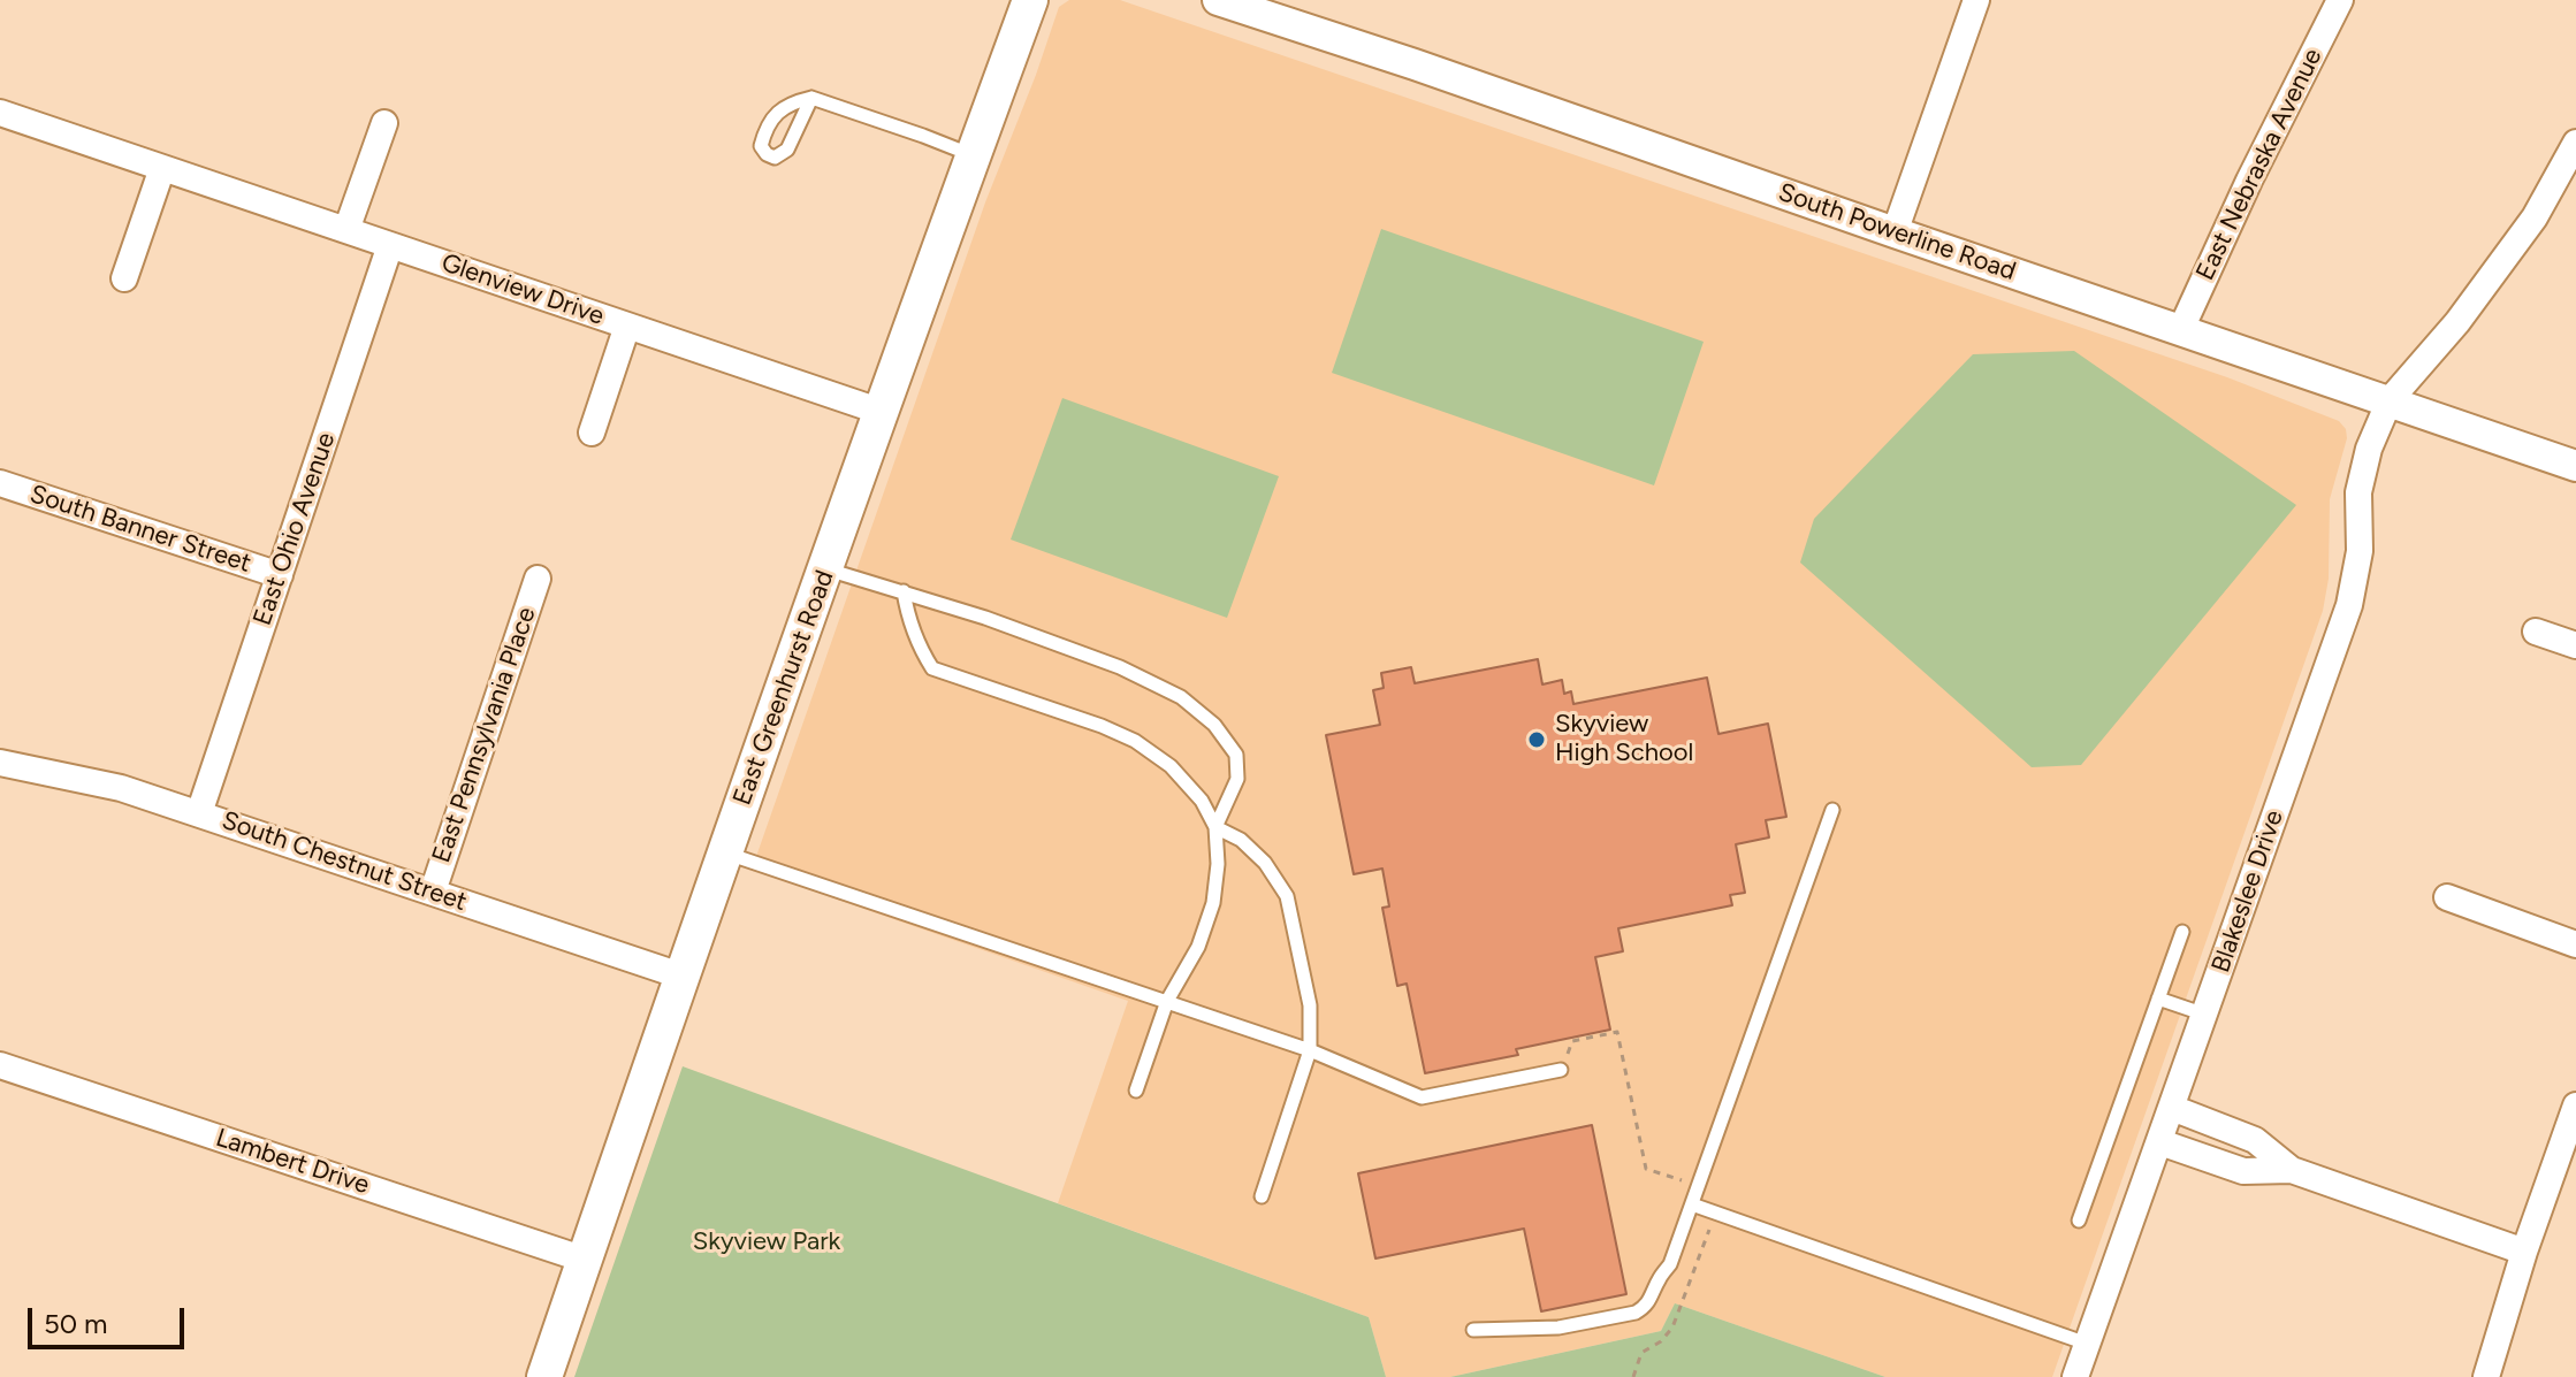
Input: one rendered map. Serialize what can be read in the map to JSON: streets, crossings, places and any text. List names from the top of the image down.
{
  "streets": {
    "main road": ["East Greenhurst Road"],
    "street": [
      "East Nebraska Avenue",
      "South Powerline Road",
      "Glenview Drive",
      "South Banner Street",
      "East Ohio Avenue",
      "East Pennsylvania Place",
      "South Chestnut Street",
      "Blakeslee Drive",
      "Lambert Drive"
    ]
  },
  "crossings": [
    ["East Nebraska Avenue", "South Powerline Road"],
    ["South Powerline Road", "Blakeslee Drive"],
    ["Glenview Drive", "East Ohio Avenue"],
    ["Glenview Drive", "East Greenhurst Road"],
    ["South Banner Street", "East Ohio Avenue"],
    ["East Ohio Avenue", "South Chestnut Street"],
    ["East Greenhurst Road", "South Chestnut Street"],
    ["East Greenhurst Road", "Lambert Drive"],
    ["East Pennsylvania Place", "South Chestnut Street"]
  ],
  "parks": ["Skyview Park"],
  "places": ["Skyview High School"],
  "scale_bar": "50 m"
}
